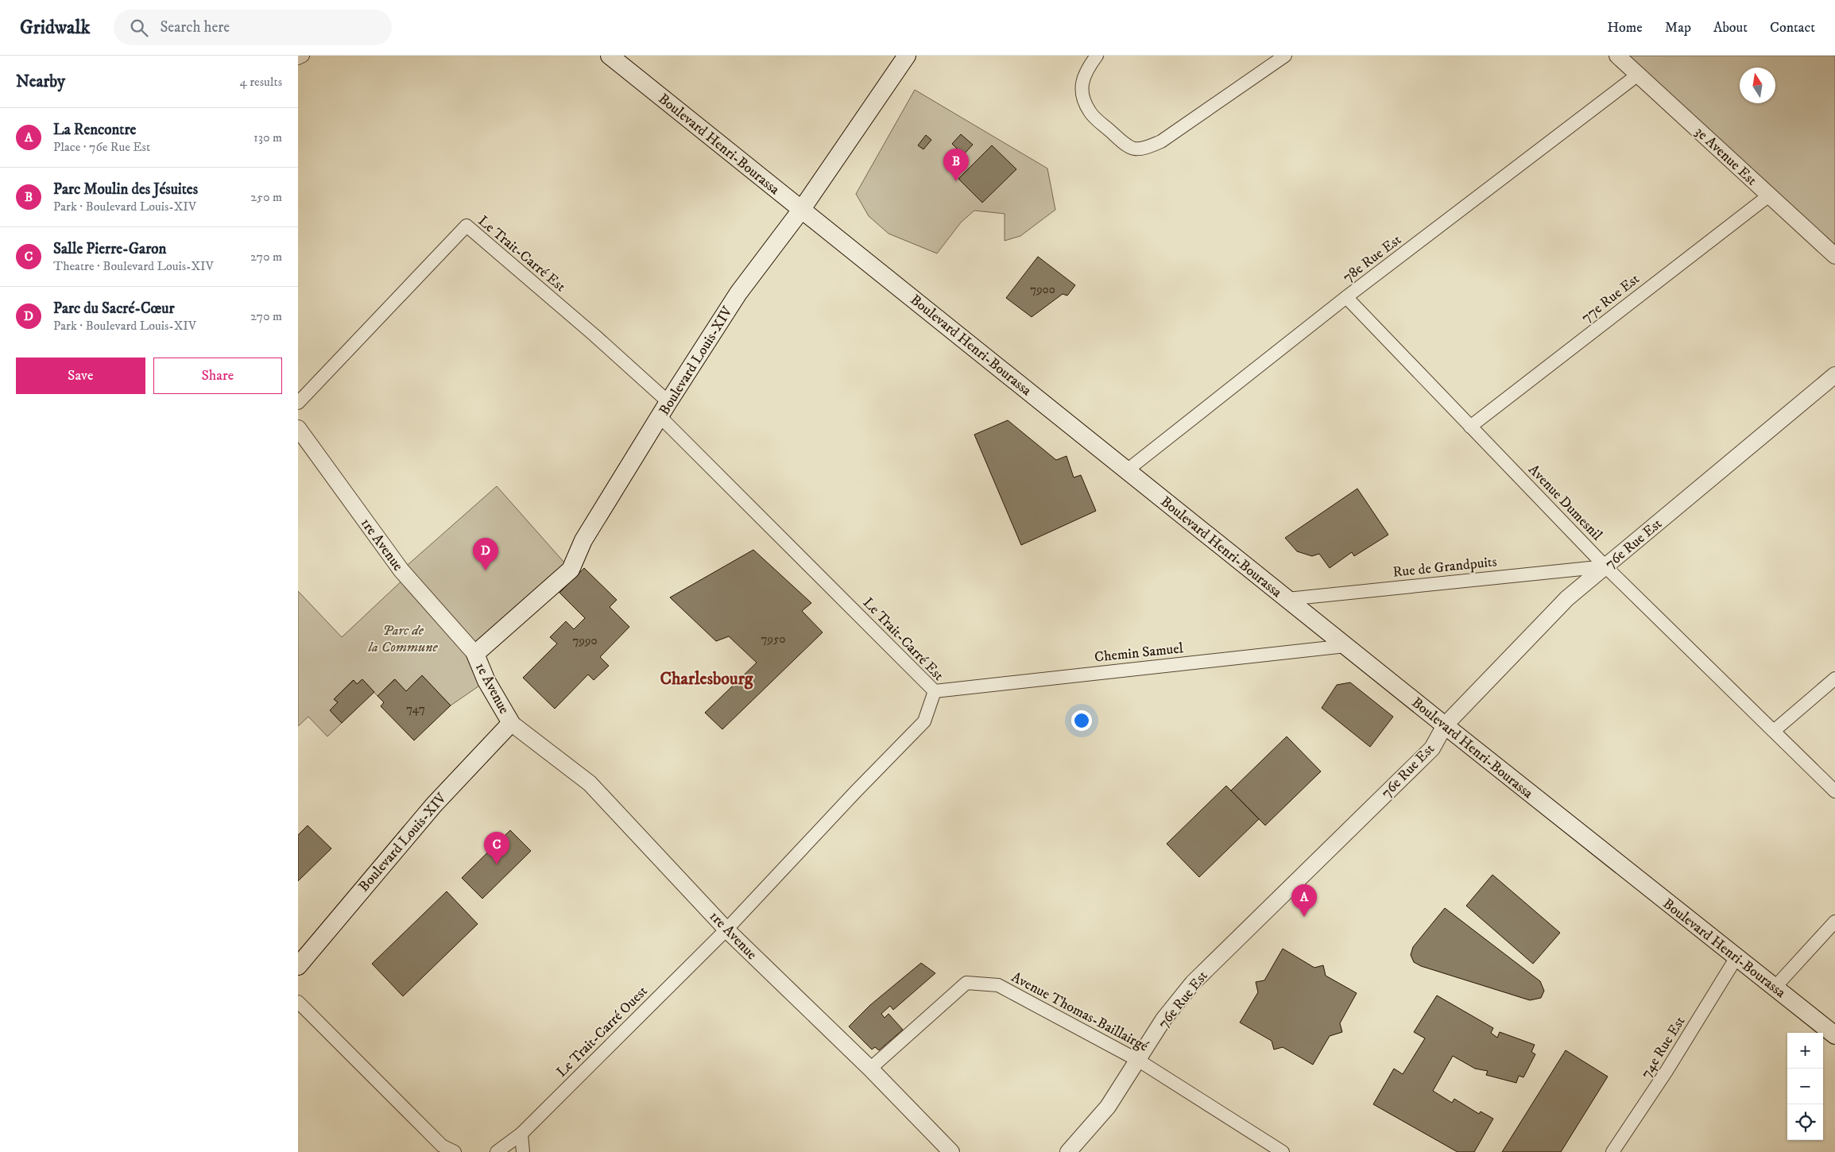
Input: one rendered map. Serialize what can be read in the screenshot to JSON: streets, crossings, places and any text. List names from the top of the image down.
{
  "streets": {
    "main road": ["Boulevard Henri-Bourassa", "Boulevard Louis-XIV", "1e Avenue"],
    "street": [
      "3e Avenue Est",
      "Le Trait-Carré Est",
      "78e Rue Est",
      "77e Rue Est",
      "Avenue Dumesnil",
      "76e Rue Est",
      "1re Avenue",
      "Rue de Grandpuits",
      "Chemin Samuel",
      "Avenue Thomas-Baillairgé",
      "Le Trait-Carré Ouest",
      "74e Rue Est"
    ]
  },
  "crossings": [
    ["Boulevard Henri-Bourassa", "78e Rue Est"],
    ["Boulevard Henri-Bourassa", "Boulevard Louis-XIV"],
    ["Boulevard Henri-Bourassa", "76e Rue Est"],
    ["Boulevard Henri-Bourassa", "Rue de Grandpuits"],
    ["Boulevard Henri-Bourassa", "Chemin Samuel"],
    ["Boulevard Henri-Bourassa", "74e Rue Est"],
    ["3e Avenue Est", "78e Rue Est"],
    ["3e Avenue Est", "77e Rue Est"],
    ["Le Trait-Carré Est", "Boulevard Louis-XIV"],
    ["Le Trait-Carré Est", "1re Avenue"],
    ["Le Trait-Carré Est", "Chemin Samuel"],
    ["Le Trait-Carré Est", "Le Trait-Carré Ouest"],
    ["78e Rue Est", "Avenue Dumesnil"],
    ["77e Rue Est", "Avenue Dumesnil"],
    ["Boulevard Louis-XIV", "1re Avenue"],
    ["Boulevard Louis-XIV", "1e Avenue"],
    ["Avenue Dumesnil", "76e Rue Est"],
    ["Avenue Dumesnil", "Rue de Grandpuits"],
    ["76e Rue Est", "Rue de Grandpuits"],
    ["76e Rue Est", "Avenue Thomas-Baillairgé"],
    ["1re Avenue", "1e Avenue"],
    ["1re Avenue", "Avenue Thomas-Baillairgé"],
    ["1re Avenue", "Le Trait-Carré Ouest"]
  ],
  "districts": ["Charlesbourg"],
  "parks": ["Parc de la Commune"],
  "house_numbers": [
    "7900",
    "7950",
    "7990",
    "747"
  ],
  "north": "top",
  "page": {
    "header": "Gridwalk",
    "search": "Search here",
    "nav": [
      "Home",
      "Map",
      "About",
      "Contact"
    ],
    "heading": ["Nearby", "4 results"],
    "list": [
      {
        "mark": "A",
        "name": "La Rencontre",
        "note": "Place · 76e Rue Est",
        "value": "130 m"
      },
      {
        "mark": "B",
        "name": "Parc Moulin des Jésuites",
        "note": "Park · Boulevard Louis-XIV",
        "value": "250 m"
      },
      {
        "mark": "C",
        "name": "Salle Pierre-Garon",
        "note": "Theatre · Boulevard Louis-XIV",
        "value": "270 m"
      },
      {
        "mark": "D",
        "name": "Parc du Sacré-Cœur",
        "note": "Park · Boulevard Louis-XIV",
        "value": "270 m"
      }
    ],
    "pins": [
      "B",
      "D",
      "C",
      "A"
    ],
    "buttons": ["Save", "Share"],
    "map_buttons": ["+", "−"]
  }
}
